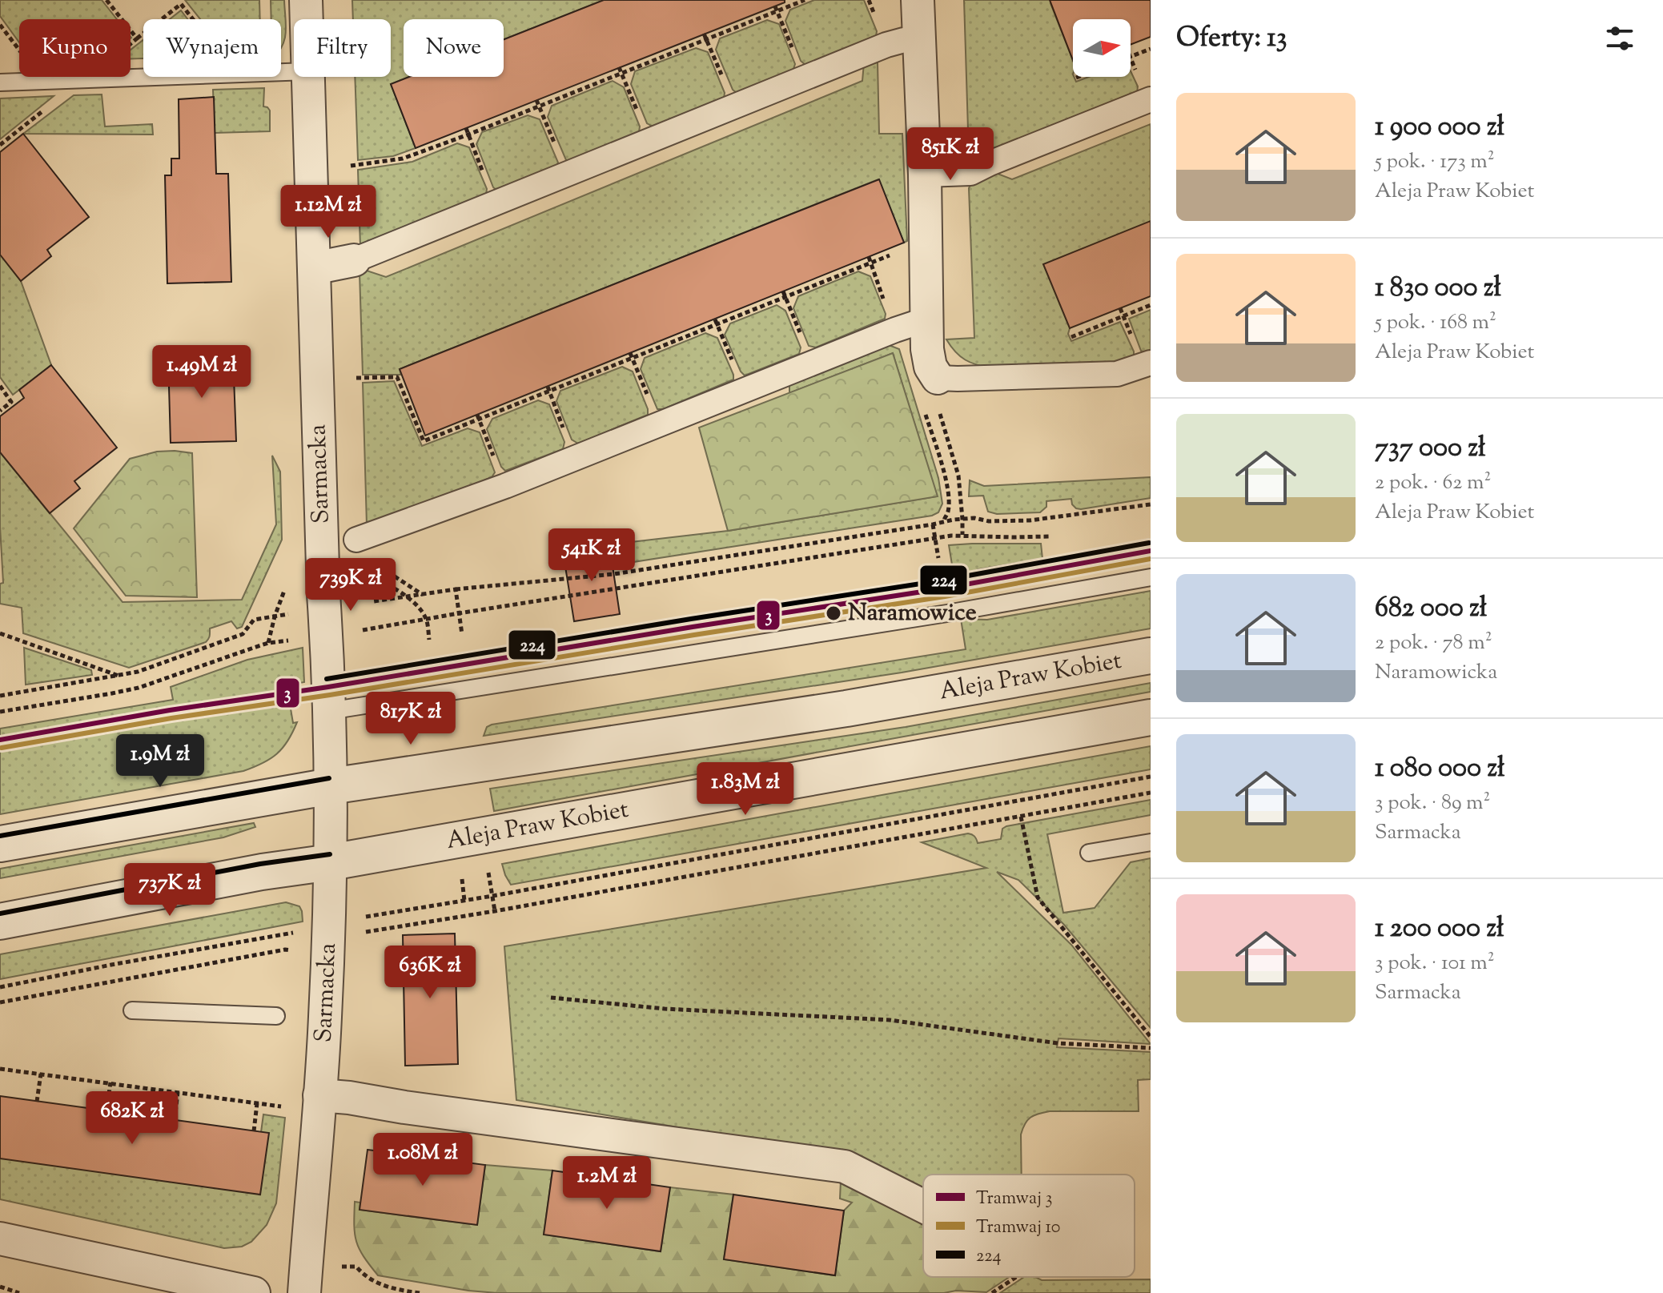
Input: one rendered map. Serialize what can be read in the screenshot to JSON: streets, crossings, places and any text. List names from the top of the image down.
{
  "streets": {
    "street": ["Sarmacka", "Aleja Praw Kobiet"]
  },
  "crossings": [
    ["Sarmacka", "Aleja Praw Kobiet"]
  ],
  "places": ["Naramowice"],
  "lines": ["transit line 224", "tram line 3", "tram line 10"],
  "legend": ["Tramwaj 3", "Tramwaj 10", "224"],
  "north": "right",
  "page": {
    "heading": "Oferty: 13",
    "chip": [
      "Kupno",
      "Wynajem",
      "Filtry",
      "Nowe"
    ],
    "list": [
      {
        "name": "1 900 000 zł",
        "note": "5 pok. · 173 m² · Aleja Praw Kobiet"
      },
      {
        "name": "1 830 000 zł",
        "note": "5 pok. · 168 m² · Aleja Praw Kobiet"
      },
      {
        "name": "737 000 zł",
        "note": "2 pok. · 62 m² · Aleja Praw Kobiet"
      },
      {
        "name": "682 000 zł",
        "note": "2 pok. · 78 m² · Naramowicka"
      },
      {
        "name": "1 080 000 zł",
        "note": "3 pok. · 89 m² · Sarmacka"
      },
      {
        "name": "1 200 000 zł",
        "note": "3 pok. · 101 m² · Sarmacka"
      }
    ],
    "price": [
      "851K zł",
      "1.12M zł",
      "1.49M zł",
      "541K zł",
      "739K zł",
      "817K zł",
      "1.9M zł",
      "1.83M zł",
      "737K zł",
      "636K zł",
      "682K zł",
      "1.08M zł",
      "1.2M zł"
    ]
  }
}
